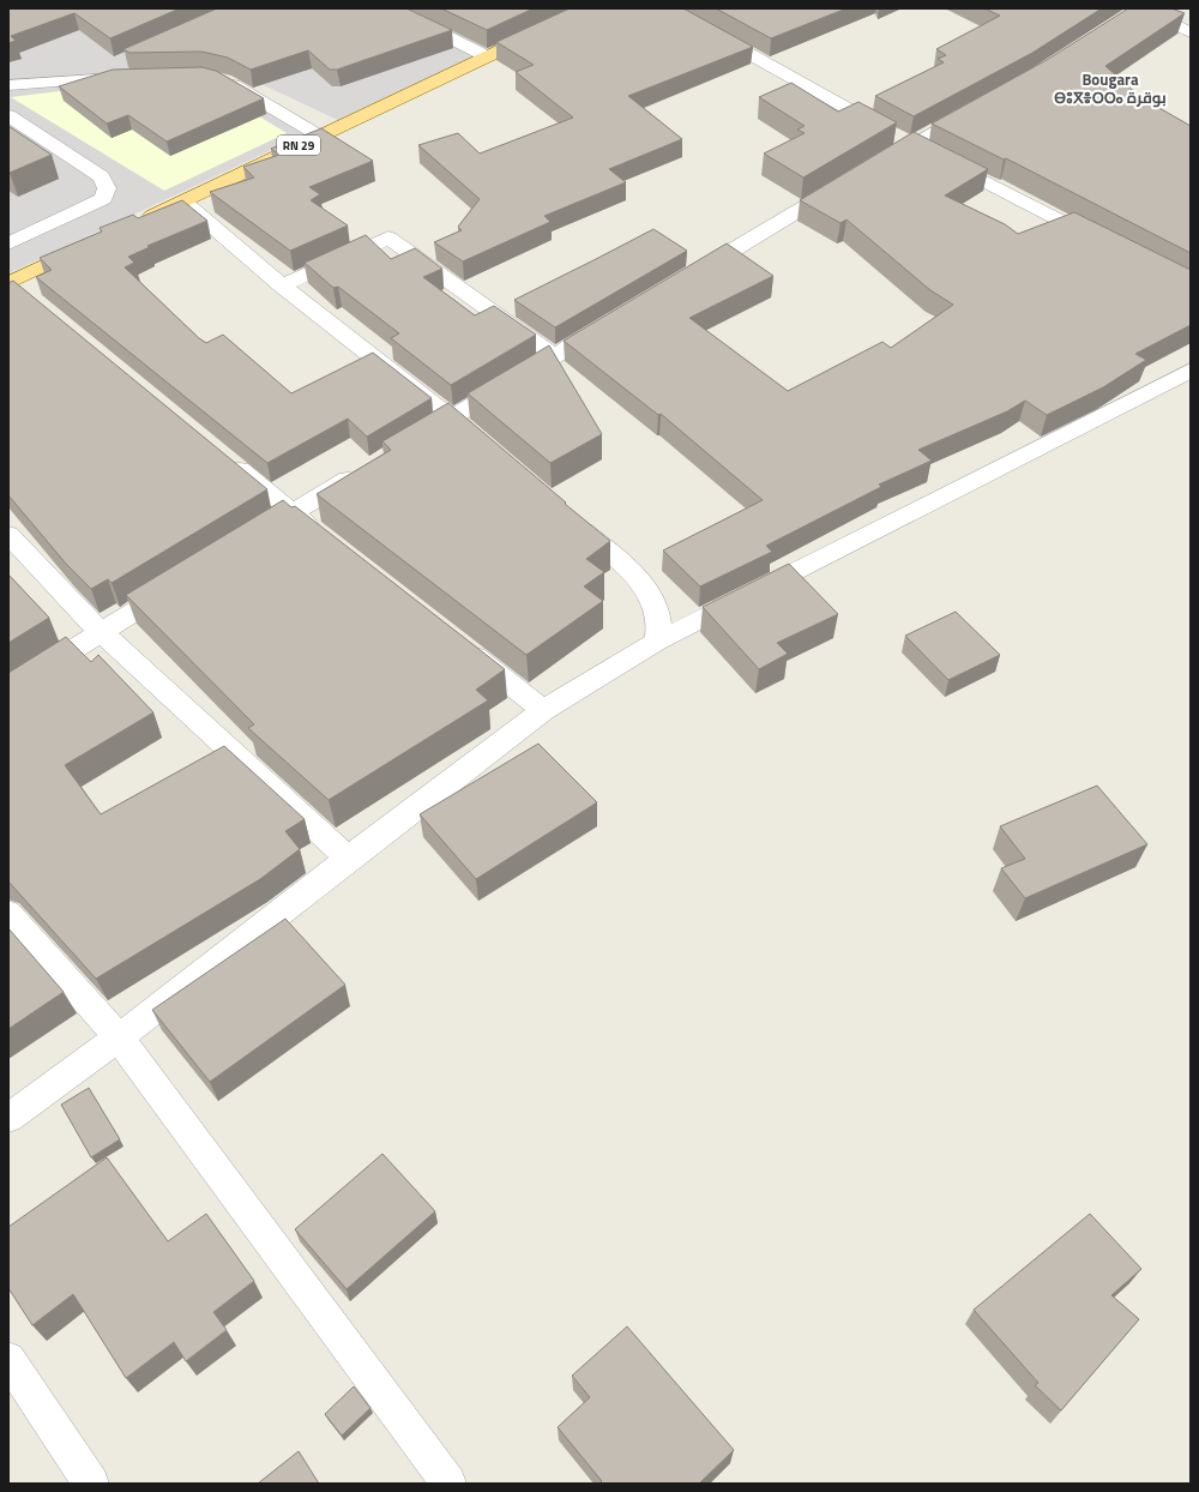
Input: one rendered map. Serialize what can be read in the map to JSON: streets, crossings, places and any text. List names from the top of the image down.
{
  "streets": {
    "main road": ["RN 29"]
  },
  "districts": ["Bougara ⴱⵓⴳⴻⵔⵔⴰ بوقرة"]
}
